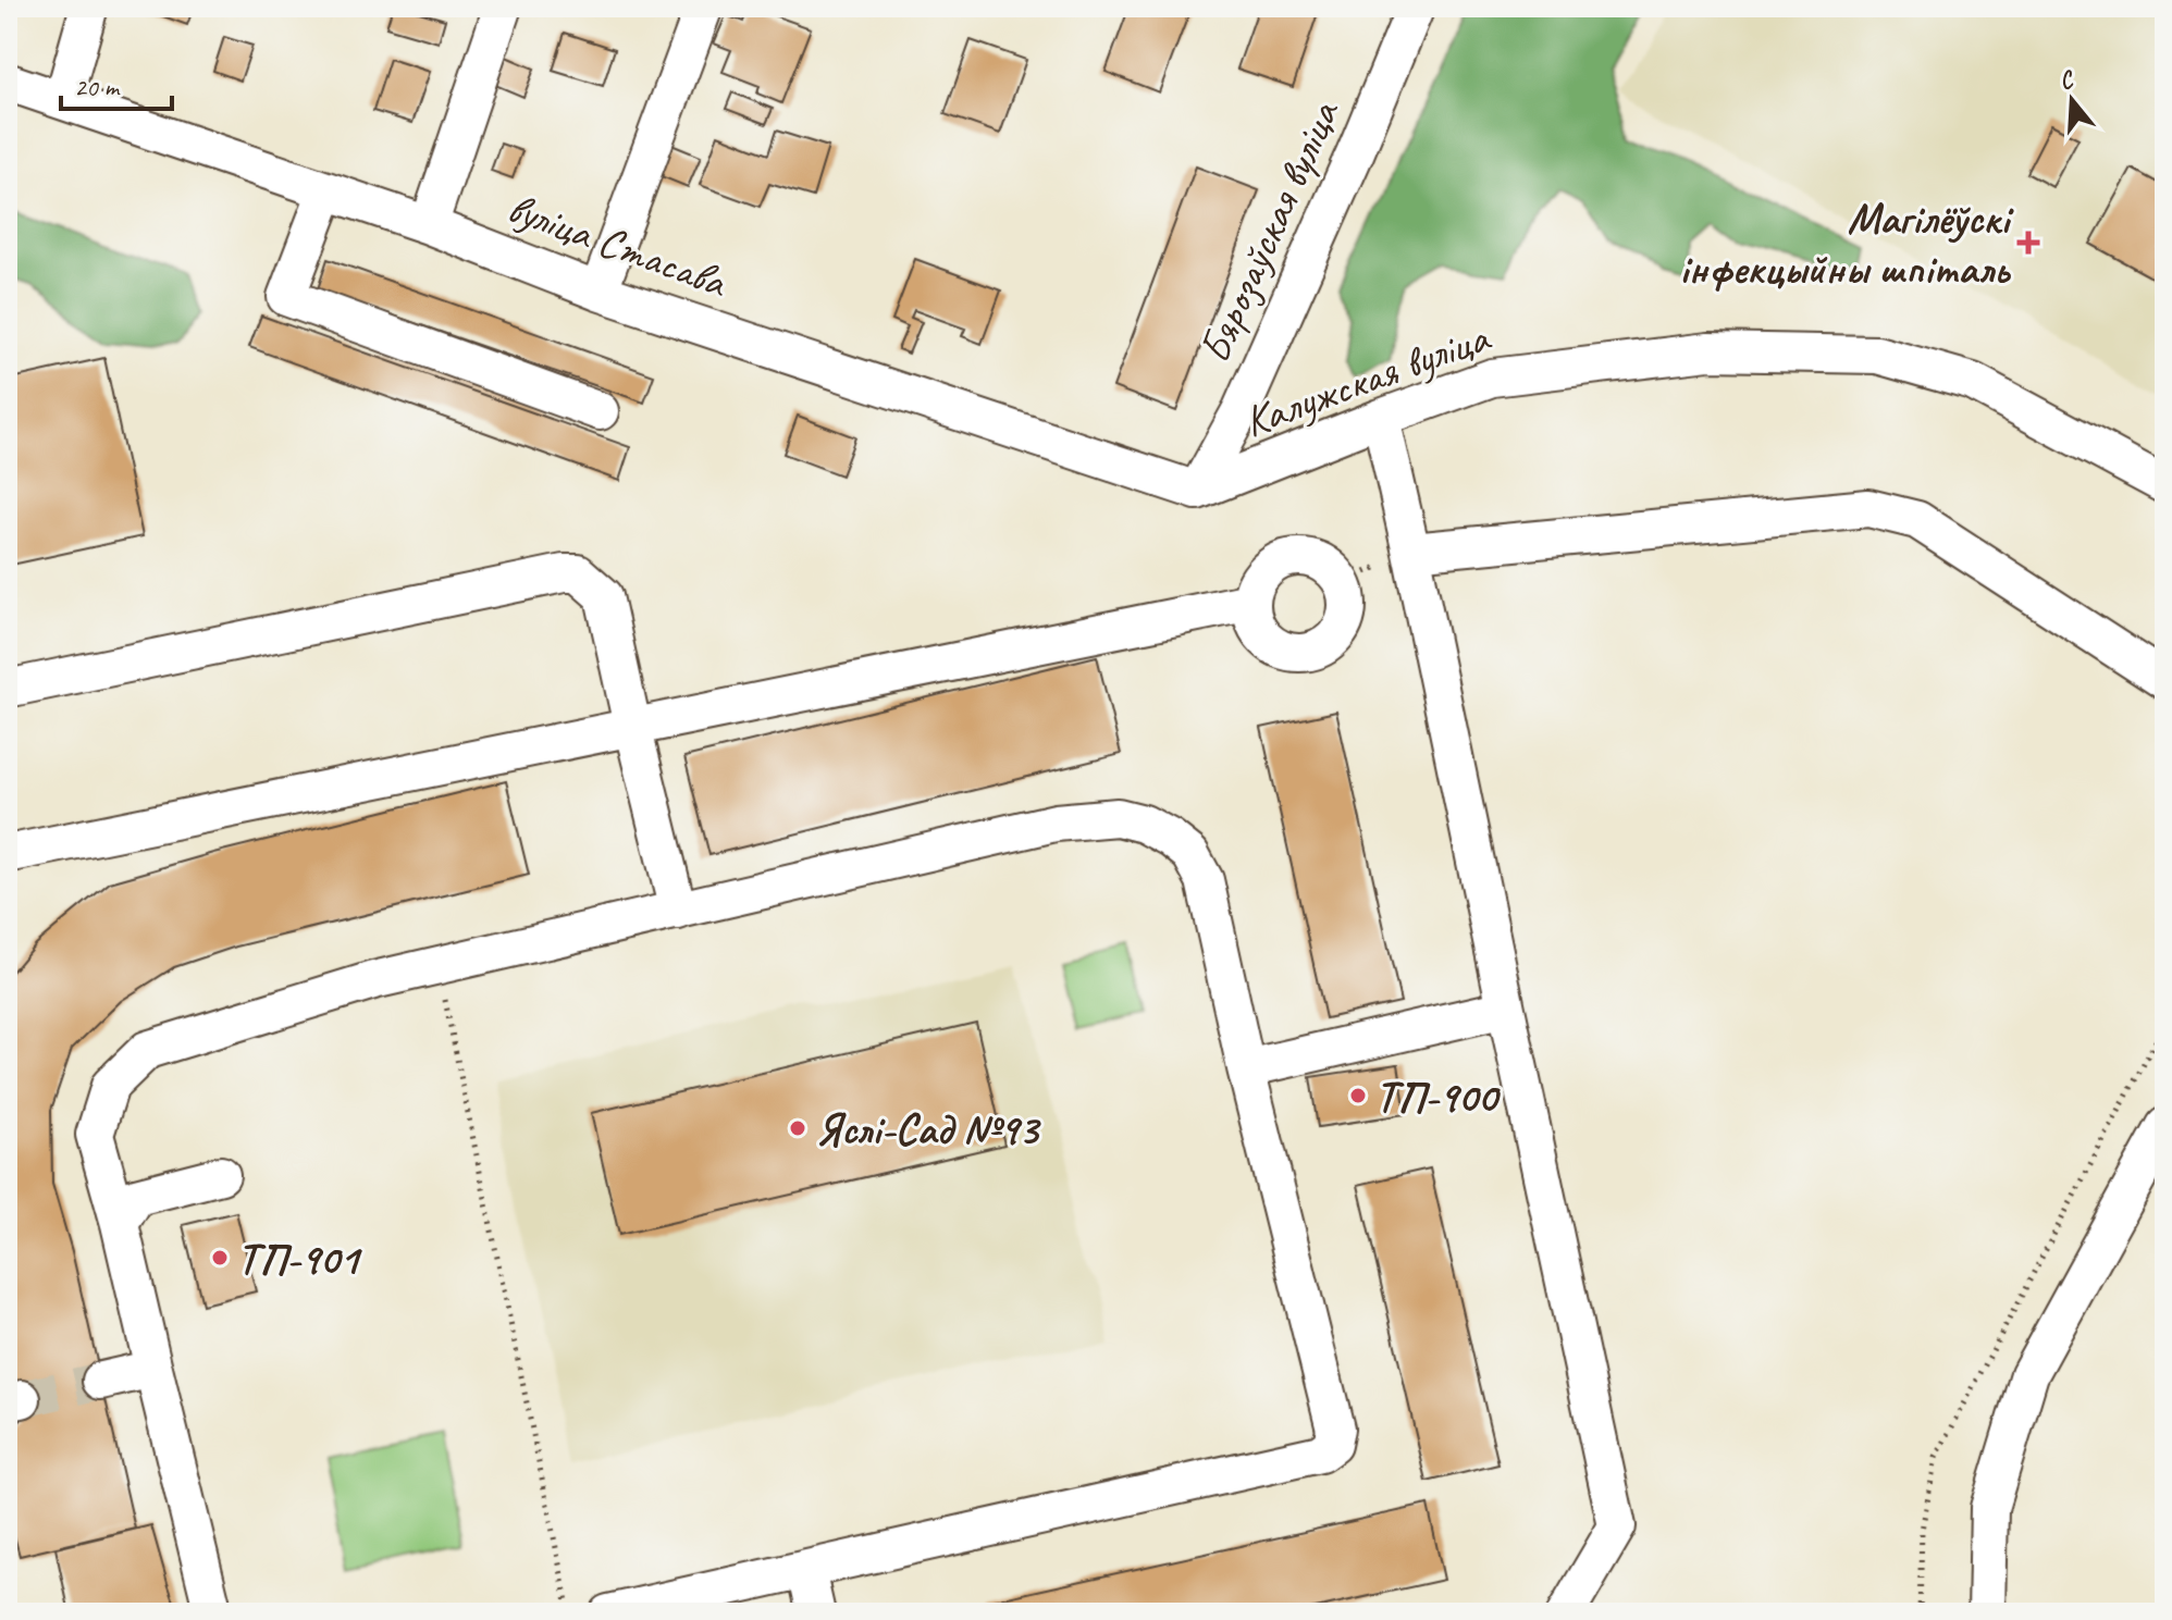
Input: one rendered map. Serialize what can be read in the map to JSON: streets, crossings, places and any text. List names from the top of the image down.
{
  "streets": {
    "street": ["Бярозаўская вуліца", "вуліца Стасава", "Калужская вуліца"]
  },
  "crossings": [
    ["Бярозаўская вуліца", "вуліца Стасава"],
    ["Бярозаўская вуліца", "Калужская вуліца"],
    ["вуліца Стасава", "Калужская вуліца"]
  ],
  "places": {
    "health": ["Магілёўскі інфекцыйны шпіталь"],
    "other": ["ТП-900", "Яслі-Сад №93", "ТП-901"]
  },
  "scale_bar": "20 m",
  "north": "top"
}
